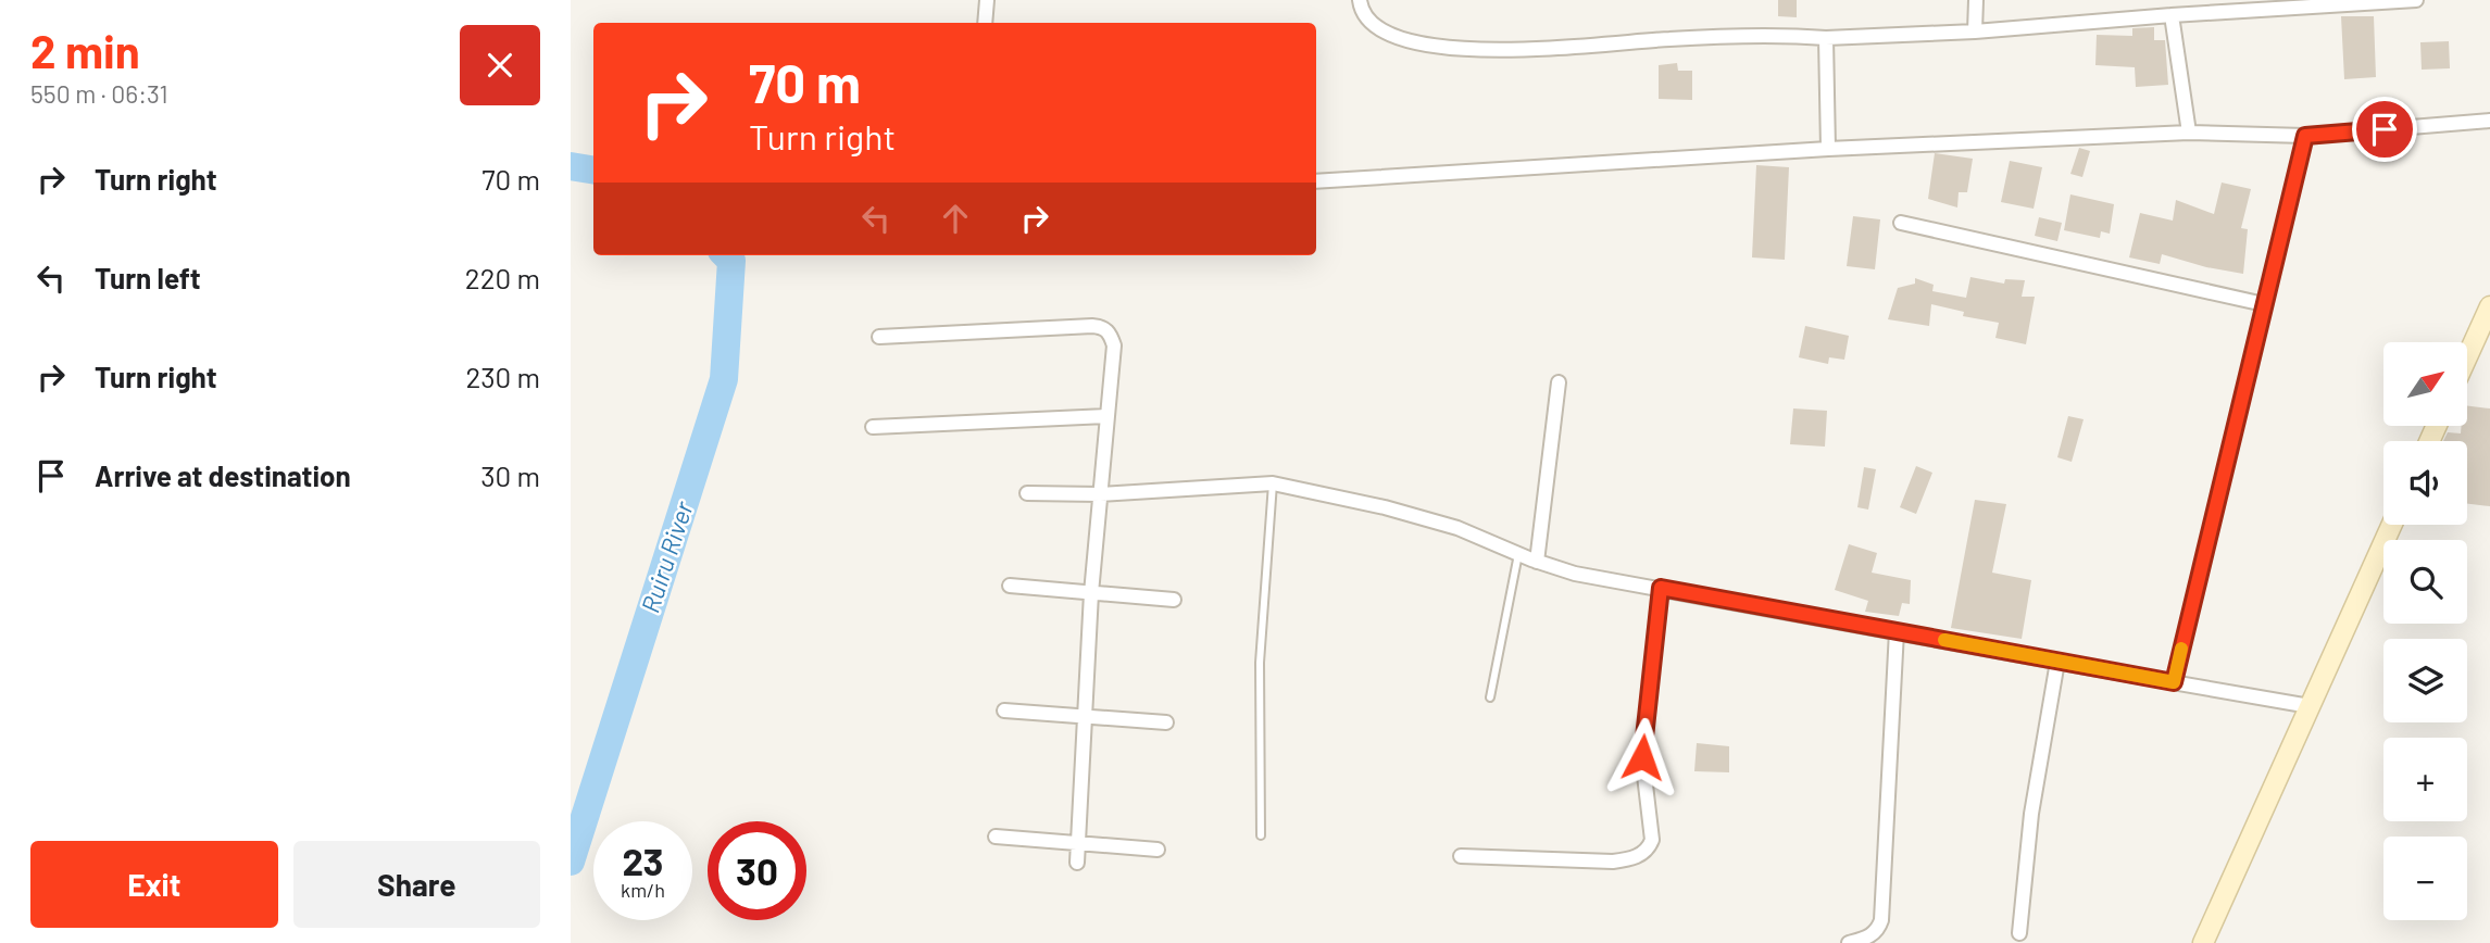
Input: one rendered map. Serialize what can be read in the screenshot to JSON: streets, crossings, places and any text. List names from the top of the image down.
{
  "water": ["Ruiru River"],
  "north": "top right",
  "page": {
    "heading": ["2 min", "550 m · 06:31"],
    "turn": ["70 m", "Turn right"],
    "list": [
      {
        "name": "Turn right",
        "value": "70 m"
      },
      {
        "name": "Turn left",
        "value": "220 m"
      },
      {
        "name": "Turn right",
        "value": "230 m"
      },
      {
        "name": "Arrive at destination",
        "value": "30 m"
      }
    ],
    "map_buttons": ["+", "−"],
    "speed": "23 km/h",
    "limit": "30",
    "buttons": ["Exit", "Share"]
  }
}
